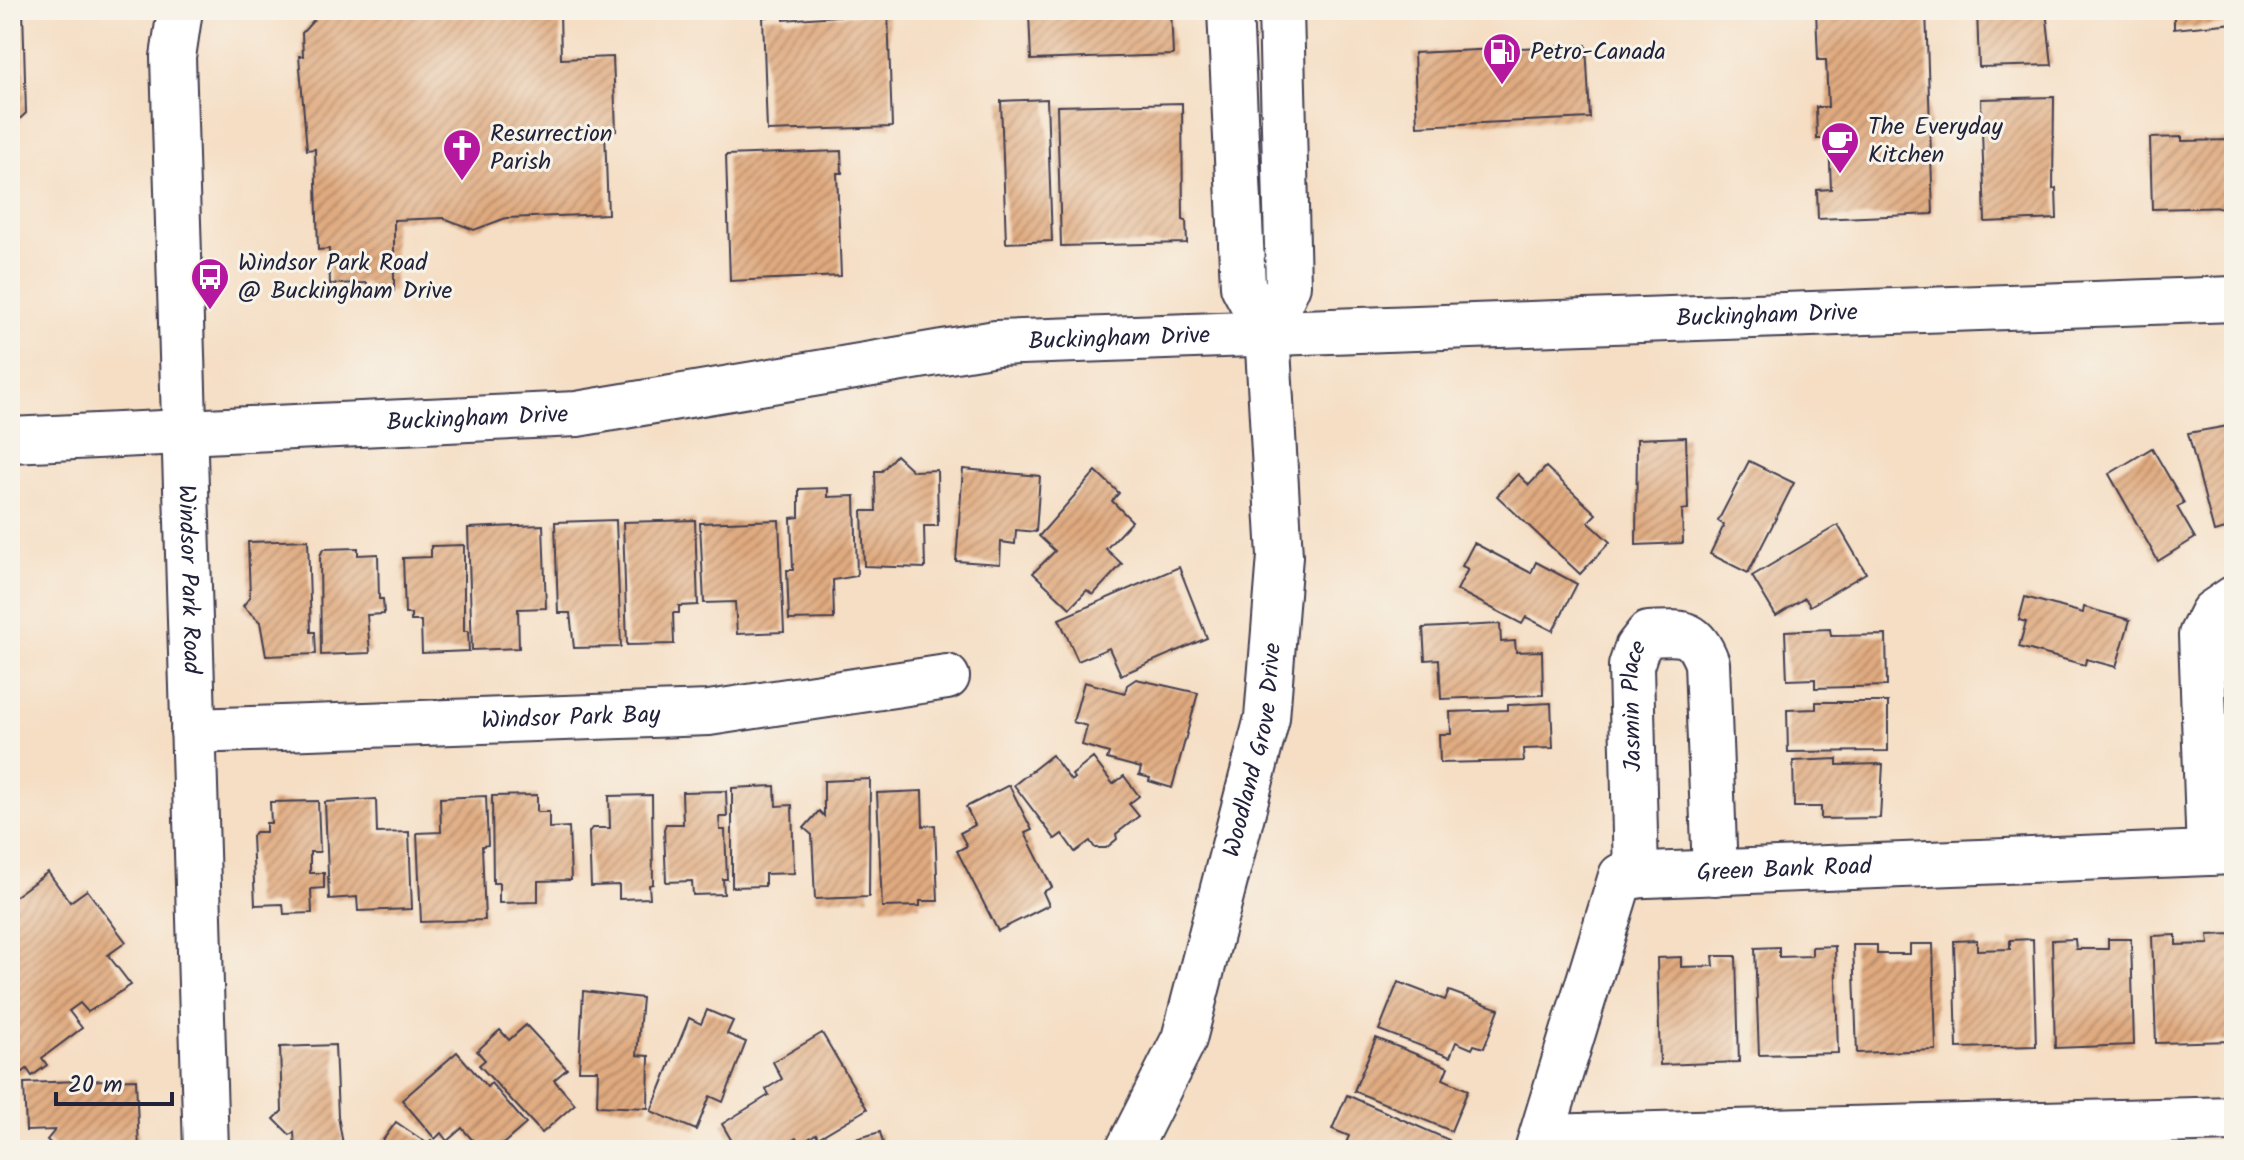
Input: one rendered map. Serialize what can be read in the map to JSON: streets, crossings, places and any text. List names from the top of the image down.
{
  "streets": {
    "street": [
      "Buckingham Drive",
      "Windsor Park Road",
      "Jasmin Place",
      "Windsor Park Bay",
      "Woodland Grove Drive",
      "Green Bank Road"
    ]
  },
  "crossings": [
    ["Buckingham Drive", "Windsor Park Road"],
    ["Buckingham Drive", "Woodland Grove Drive"],
    ["Windsor Park Road", "Windsor Park Bay"],
    ["Jasmin Place", "Green Bank Road"]
  ],
  "places": {
    "fuel station": ["Petro-Canada"],
    "cafe": ["The Everyday Kitchen"],
    "church": ["Resurrection Parish"],
    "bus stop": ["Windsor Park Road @ Buckingham Drive"]
  },
  "scale_bar": "20 m"
}
